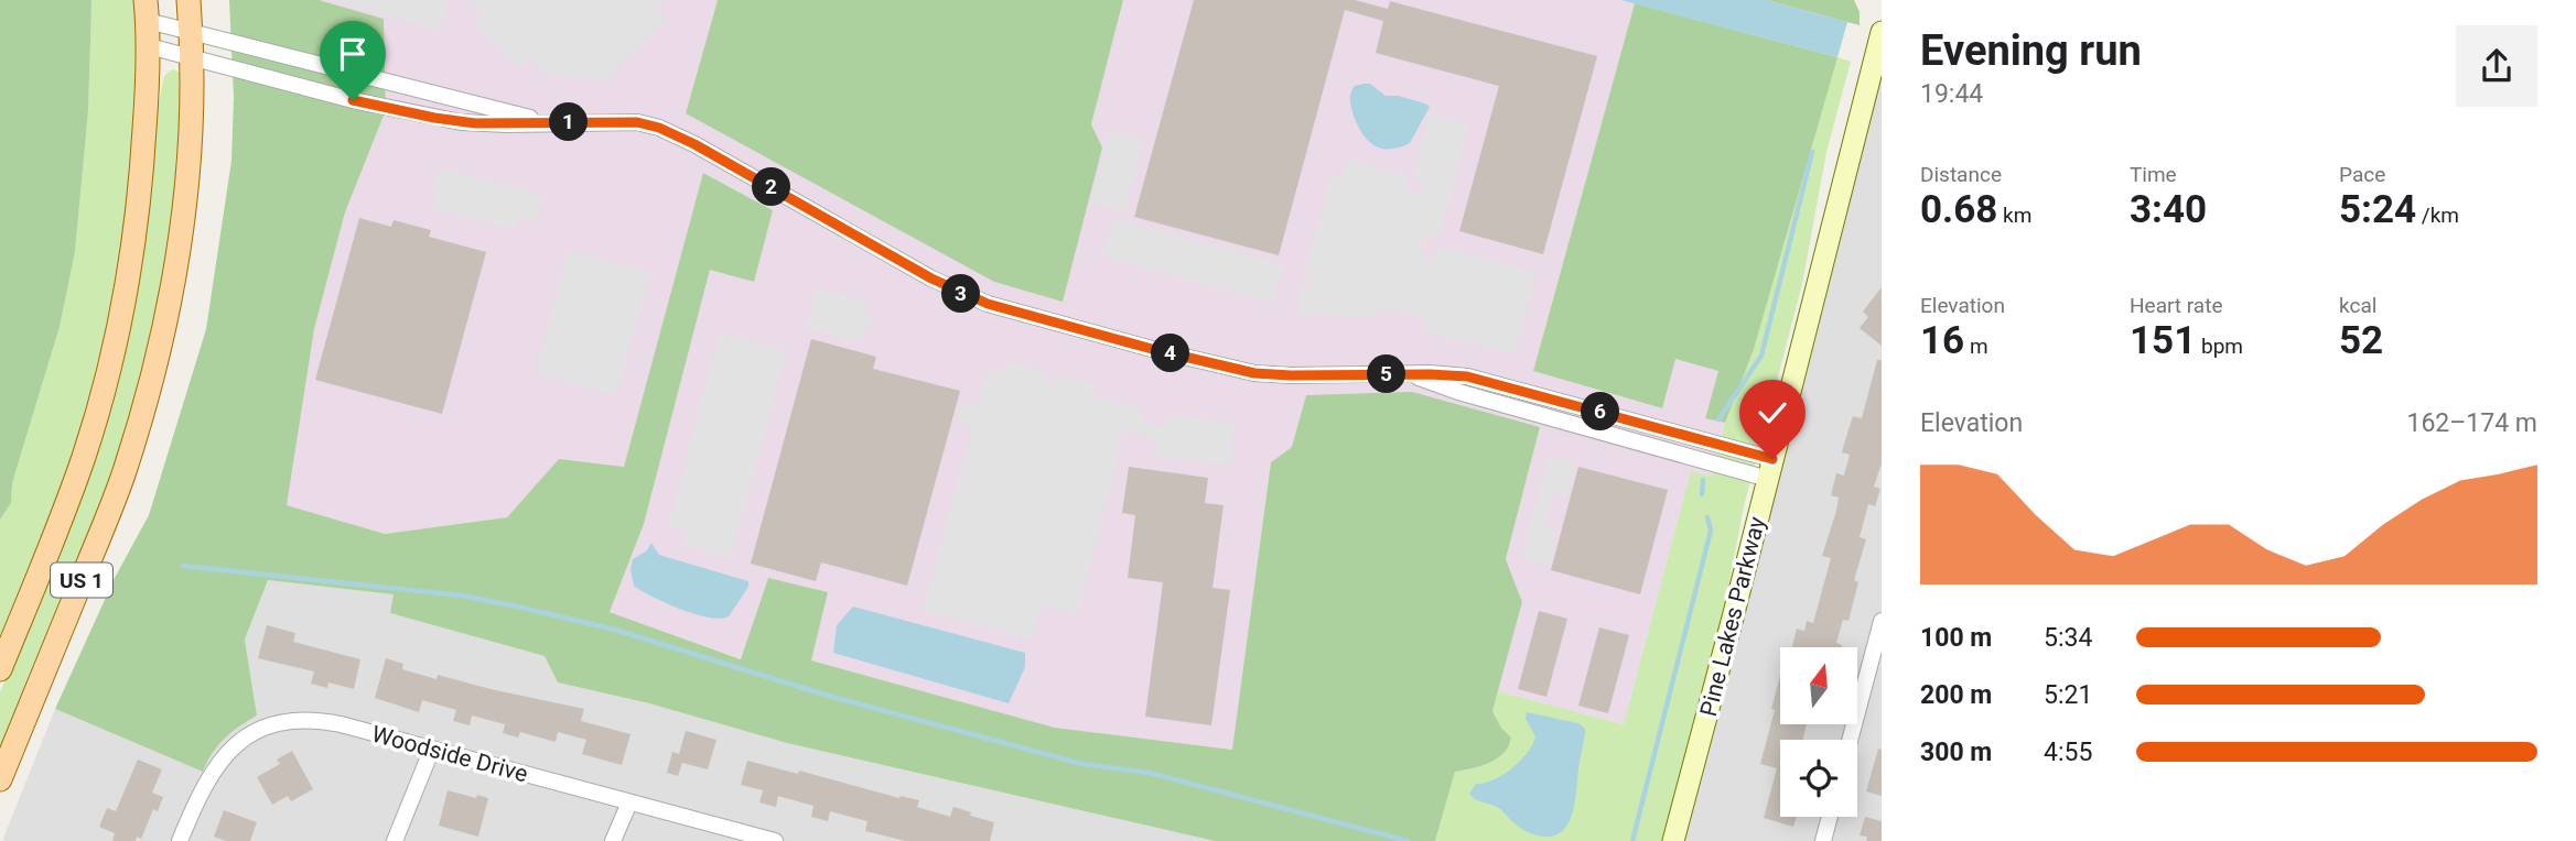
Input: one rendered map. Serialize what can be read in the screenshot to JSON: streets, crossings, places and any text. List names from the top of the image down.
{
  "streets": {
    "main road": ["US 1"],
    "street": ["Pine Lakes Parkway", "Woodside Drive"]
  },
  "north": "top",
  "page": {
    "heading": ["Evening run", "19:44"],
    "pins": [
      "1",
      "2",
      "3",
      "4",
      "5",
      "6"
    ],
    "stats": [
      ["Distance", "0.68 km"],
      ["Time", "3:40"],
      ["Pace", "5:24 /km"],
      ["Elevation", "16 m"],
      ["Heart rate", "151 bpm"],
      ["kcal", "52"]
    ],
    "chart": ["Elevation", "162–174 m"],
    "list": [
      {
        "name": "100 m",
        "note": "5:34"
      },
      {
        "name": "200 m",
        "note": "5:21"
      },
      {
        "name": "300 m",
        "note": "4:55"
      }
    ]
  }
}
